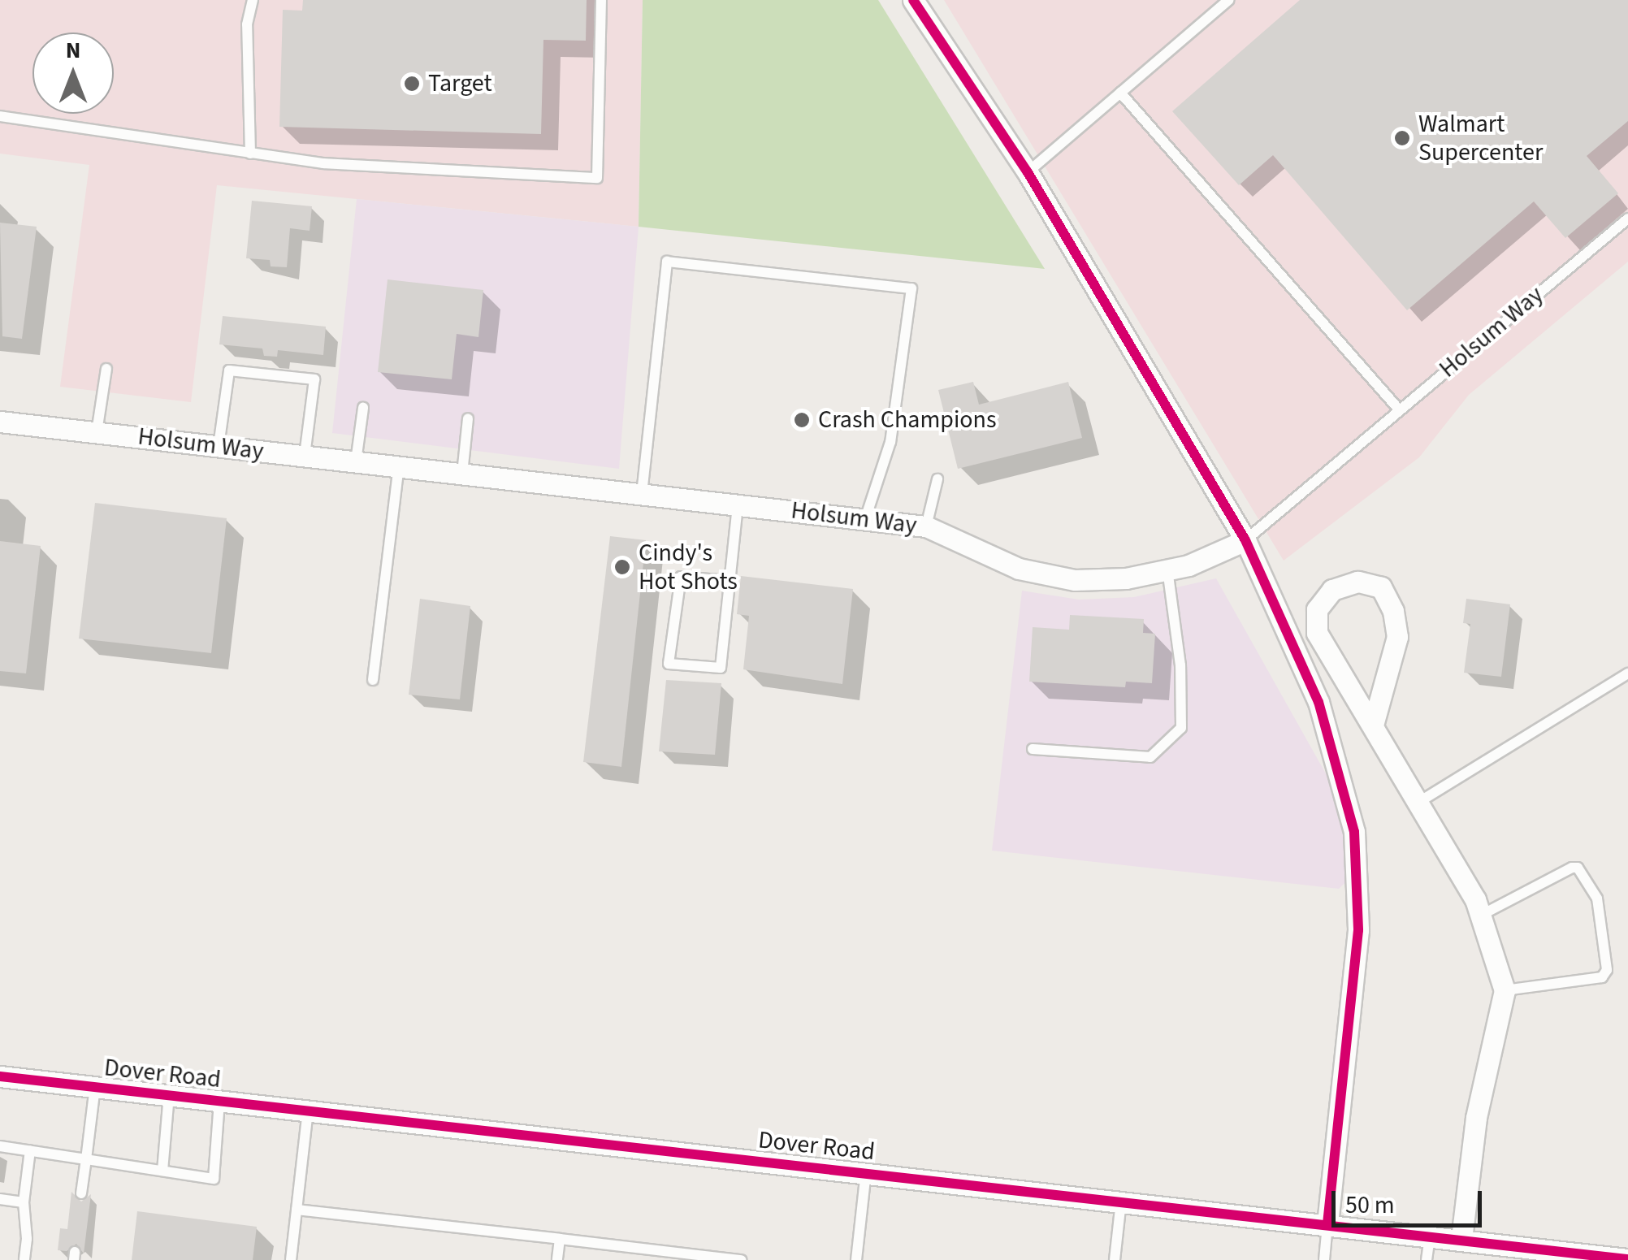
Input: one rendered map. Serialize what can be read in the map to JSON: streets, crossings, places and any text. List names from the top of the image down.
{
  "streets": {
    "street": ["Holsum Way", "Dover Road"]
  },
  "places": [
    "Target",
    "Walmart Supercenter",
    "Crash Champions",
    "Cindy's Hot Shots"
  ],
  "scale_bar": "50 m",
  "north": "top"
}
